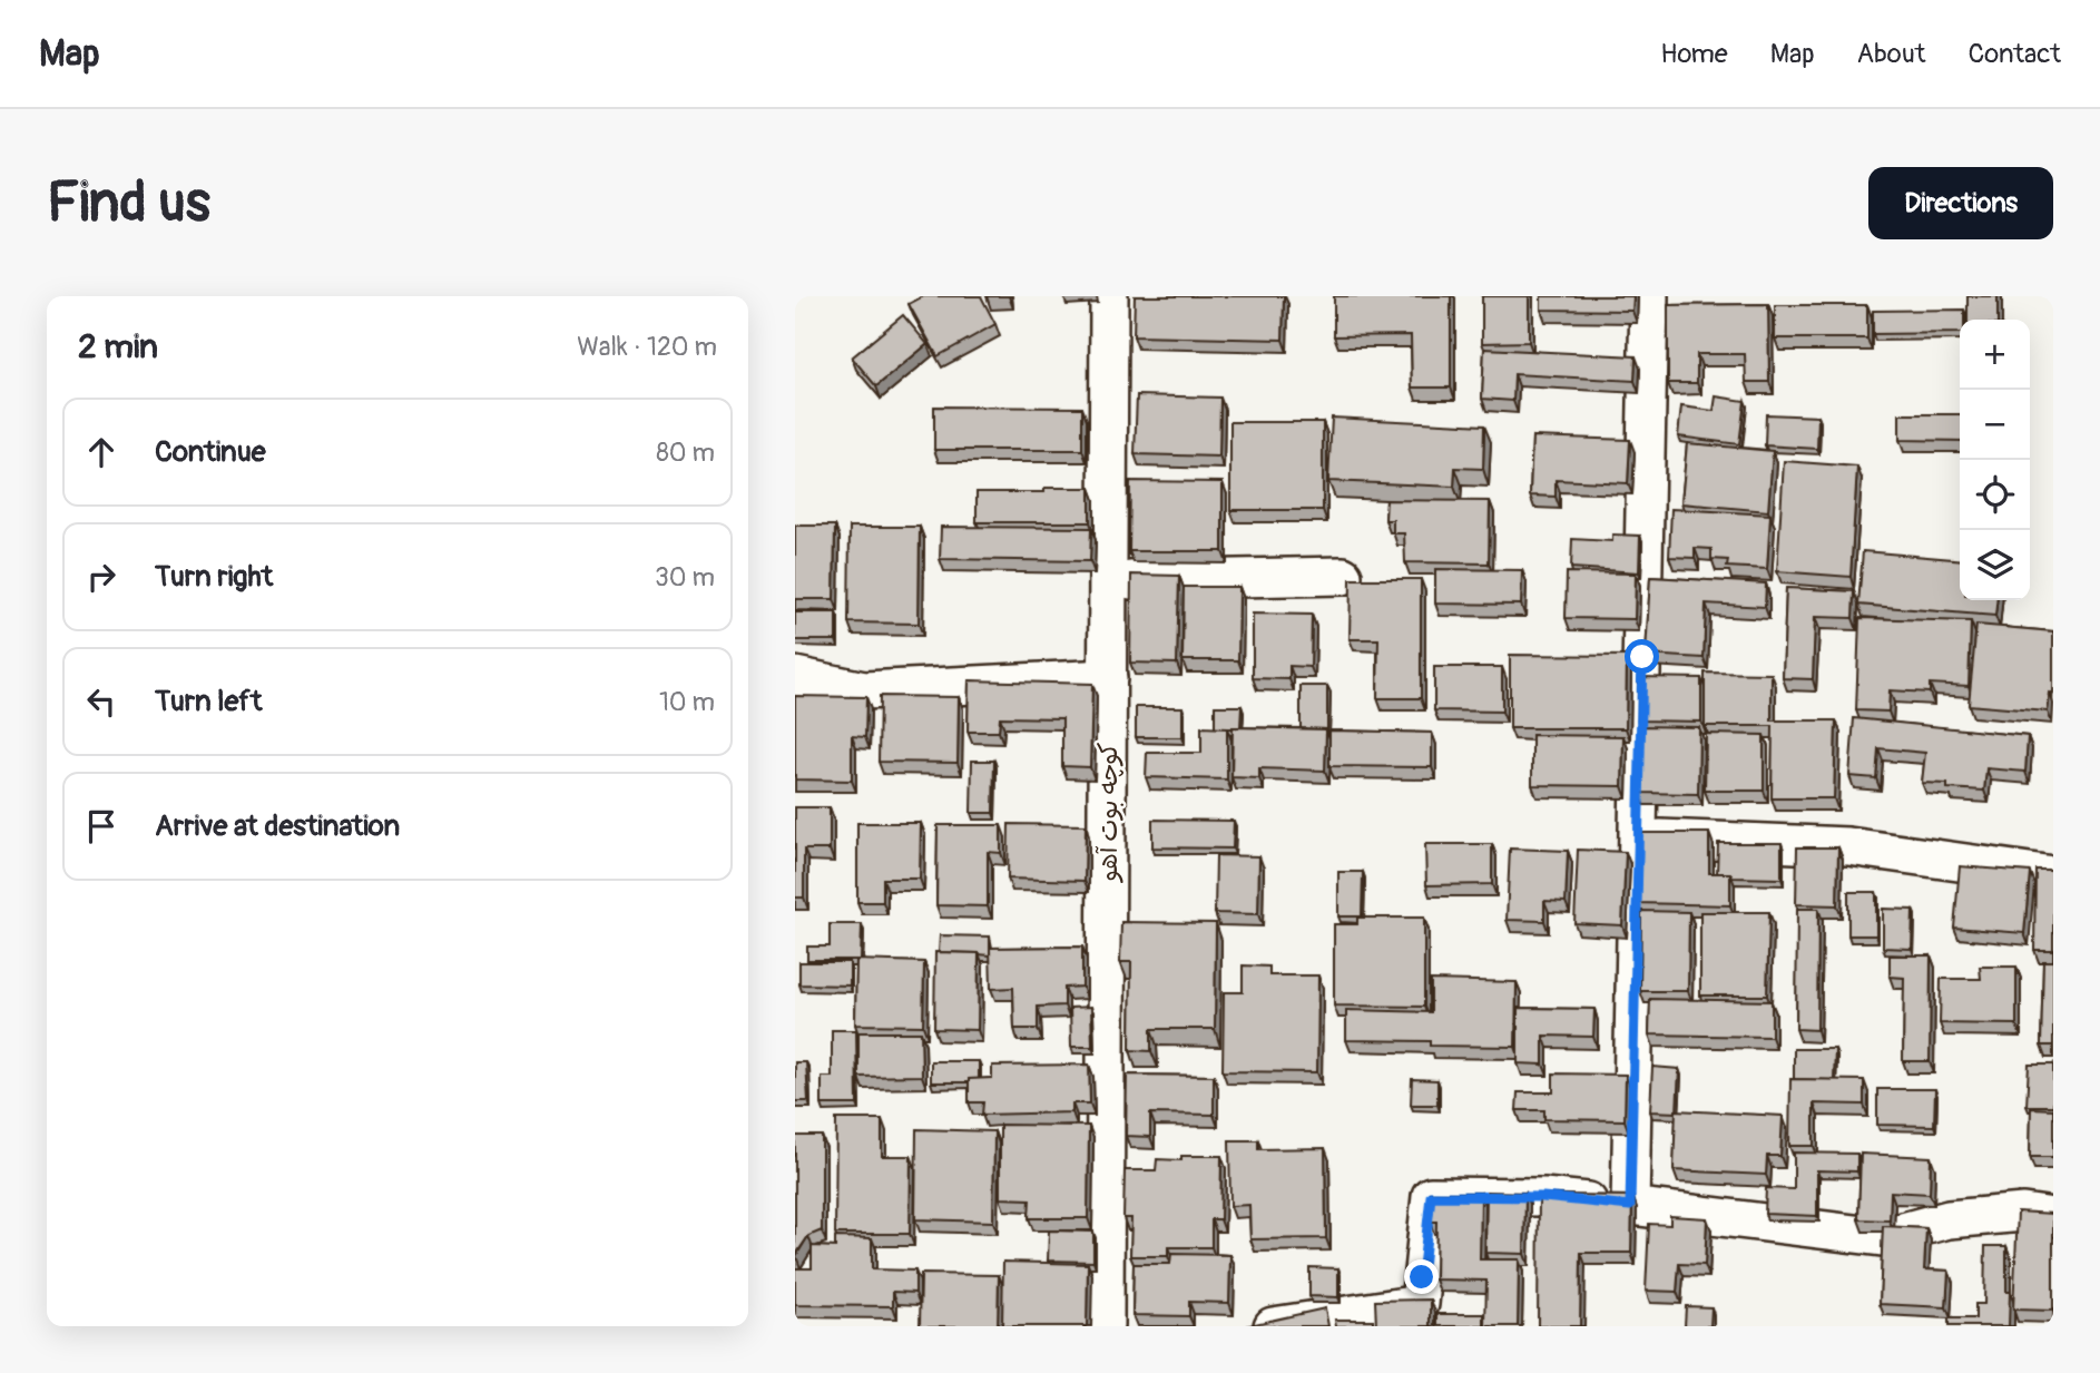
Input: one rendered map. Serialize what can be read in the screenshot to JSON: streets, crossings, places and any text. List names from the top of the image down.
{
  "streets": {
    "street": ["کوچه بوت آهو"]
  },
  "page": {
    "header": "Map",
    "nav": [
      "Home",
      "Map",
      "About",
      "Contact"
    ],
    "buttons": "Directions",
    "title": "Find us",
    "heading": ["2 min", "Walk · 120 m"],
    "map_buttons": ["+", "−"],
    "list": [
      ["Continue", "80 m"],
      ["Turn right", "30 m"],
      ["Turn left", "10 m"],
      "Arrive at destination"
    ]
  }
}
